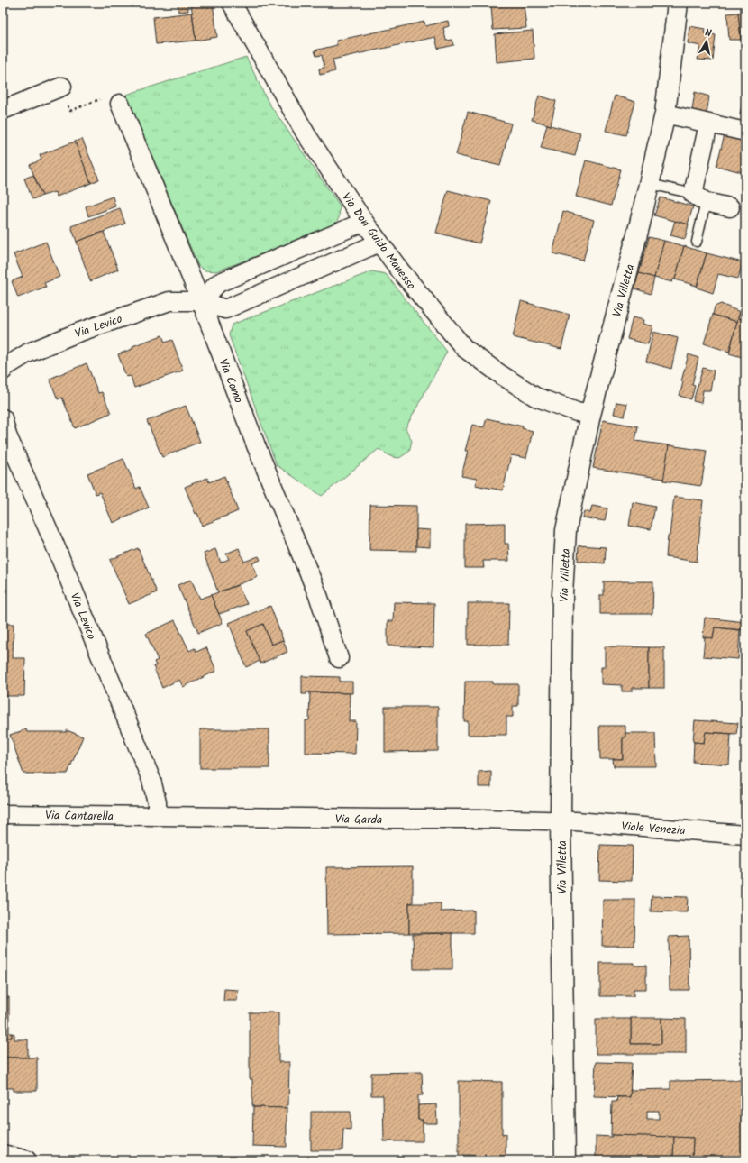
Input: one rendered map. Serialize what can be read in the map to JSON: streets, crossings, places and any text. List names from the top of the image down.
{
  "streets": {
    "street": [
      "Via Don Guido Manesso",
      "Via Villetta",
      "Via Levico",
      "Via Como",
      "Via Cantarella",
      "Via Garda",
      "Viale Venezia"
    ]
  },
  "crossings": [
    ["Via Don Guido Manesso", "Via Villetta"],
    ["Via Don Guido Manesso", "Via Levico"],
    ["Via Villetta", "Via Garda"],
    ["Via Villetta", "Viale Venezia"],
    ["Via Levico", "Via Como"],
    ["Via Levico", "Via Cantarella"],
    ["Via Levico", "Via Garda"],
    ["Via Cantarella", "Via Garda"],
    ["Via Garda", "Viale Venezia"]
  ],
  "north": "top"
}
